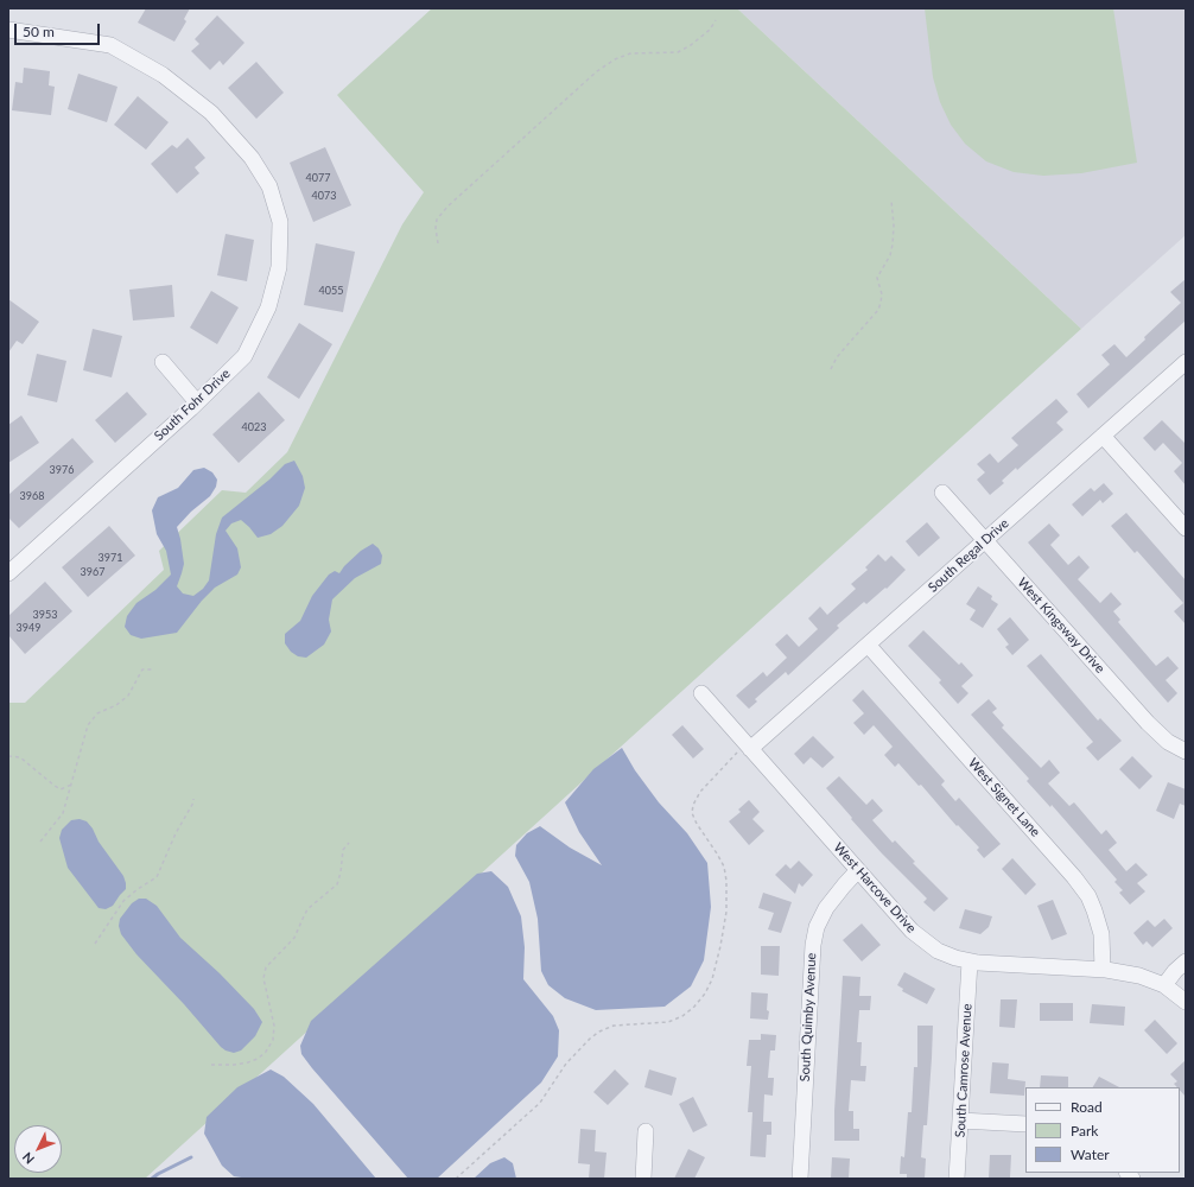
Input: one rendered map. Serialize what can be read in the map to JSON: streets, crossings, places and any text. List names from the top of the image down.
{
  "streets": {
    "street": [
      "South Fohr Drive",
      "South Regal Drive",
      "West Kingsway Drive",
      "West Signet Lane",
      "West Harcove Drive",
      "South Quimby Avenue",
      "South Camrose Avenue"
    ]
  },
  "crossings": [
    ["South Regal Drive", "West Kingsway Drive"],
    ["South Regal Drive", "West Signet Lane"],
    ["South Regal Drive", "West Harcove Drive"],
    ["West Signet Lane", "West Harcove Drive"],
    ["West Harcove Drive", "South Quimby Avenue"],
    ["West Harcove Drive", "South Camrose Avenue"]
  ],
  "house_numbers": [
    "4077",
    "4073",
    "4055",
    "4023",
    "3976",
    "3968",
    "3971",
    "3967",
    "3953",
    "3949"
  ],
  "legend": ["Road", "Park", "Water"],
  "scale_bar": "50 m",
  "north": "bottom left"
}
